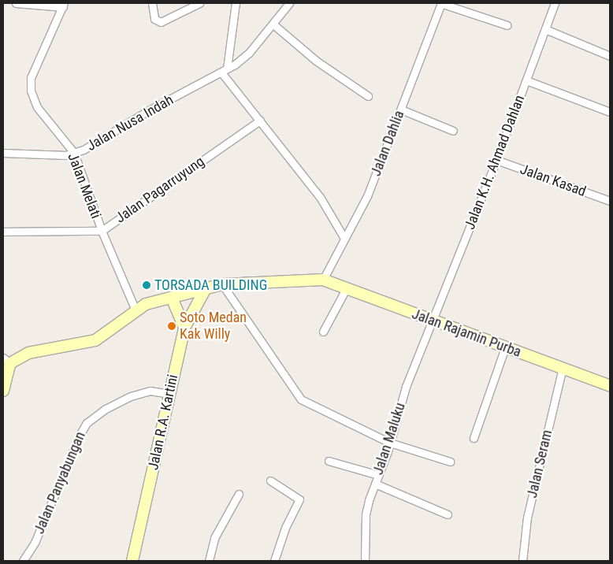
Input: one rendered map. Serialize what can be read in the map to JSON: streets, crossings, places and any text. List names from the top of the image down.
{
  "streets": {
    "street": [
      "Jalan Nusa Indah",
      "Jalan Dahlia",
      "Jalan K.H. Ahmad Dahlan",
      "Jalan Kasad",
      "Jalan Melati",
      "Jalan Pagarruyung",
      "Jalan Rajamin Purba",
      "Jalan R.A. Kartini",
      "Jalan Maluku",
      "Jalan Seram",
      "Jalan Panyabungan"
    ]
  },
  "crossings": [
    ["Jalan Nusa Indah", "Jalan Melati"],
    ["Jalan Dahlia", "Jalan Rajamin Purba"],
    ["Jalan K.H. Ahmad Dahlan", "Jalan Kasad"],
    ["Jalan K.H. Ahmad Dahlan", "Jalan Rajamin Purba"],
    ["Jalan K.H. Ahmad Dahlan", "Jalan Maluku"],
    ["Jalan Melati", "Jalan Pagarruyung"],
    ["Jalan Rajamin Purba", "Jalan Maluku"],
    ["Jalan Rajamin Purba", "Jalan Seram"],
    ["Jalan R.A. Kartini", "Jalan Panyabungan"]
  ],
  "places": ["TORSADA BUILDING", "Soto Medan Kak Willy"]
}
